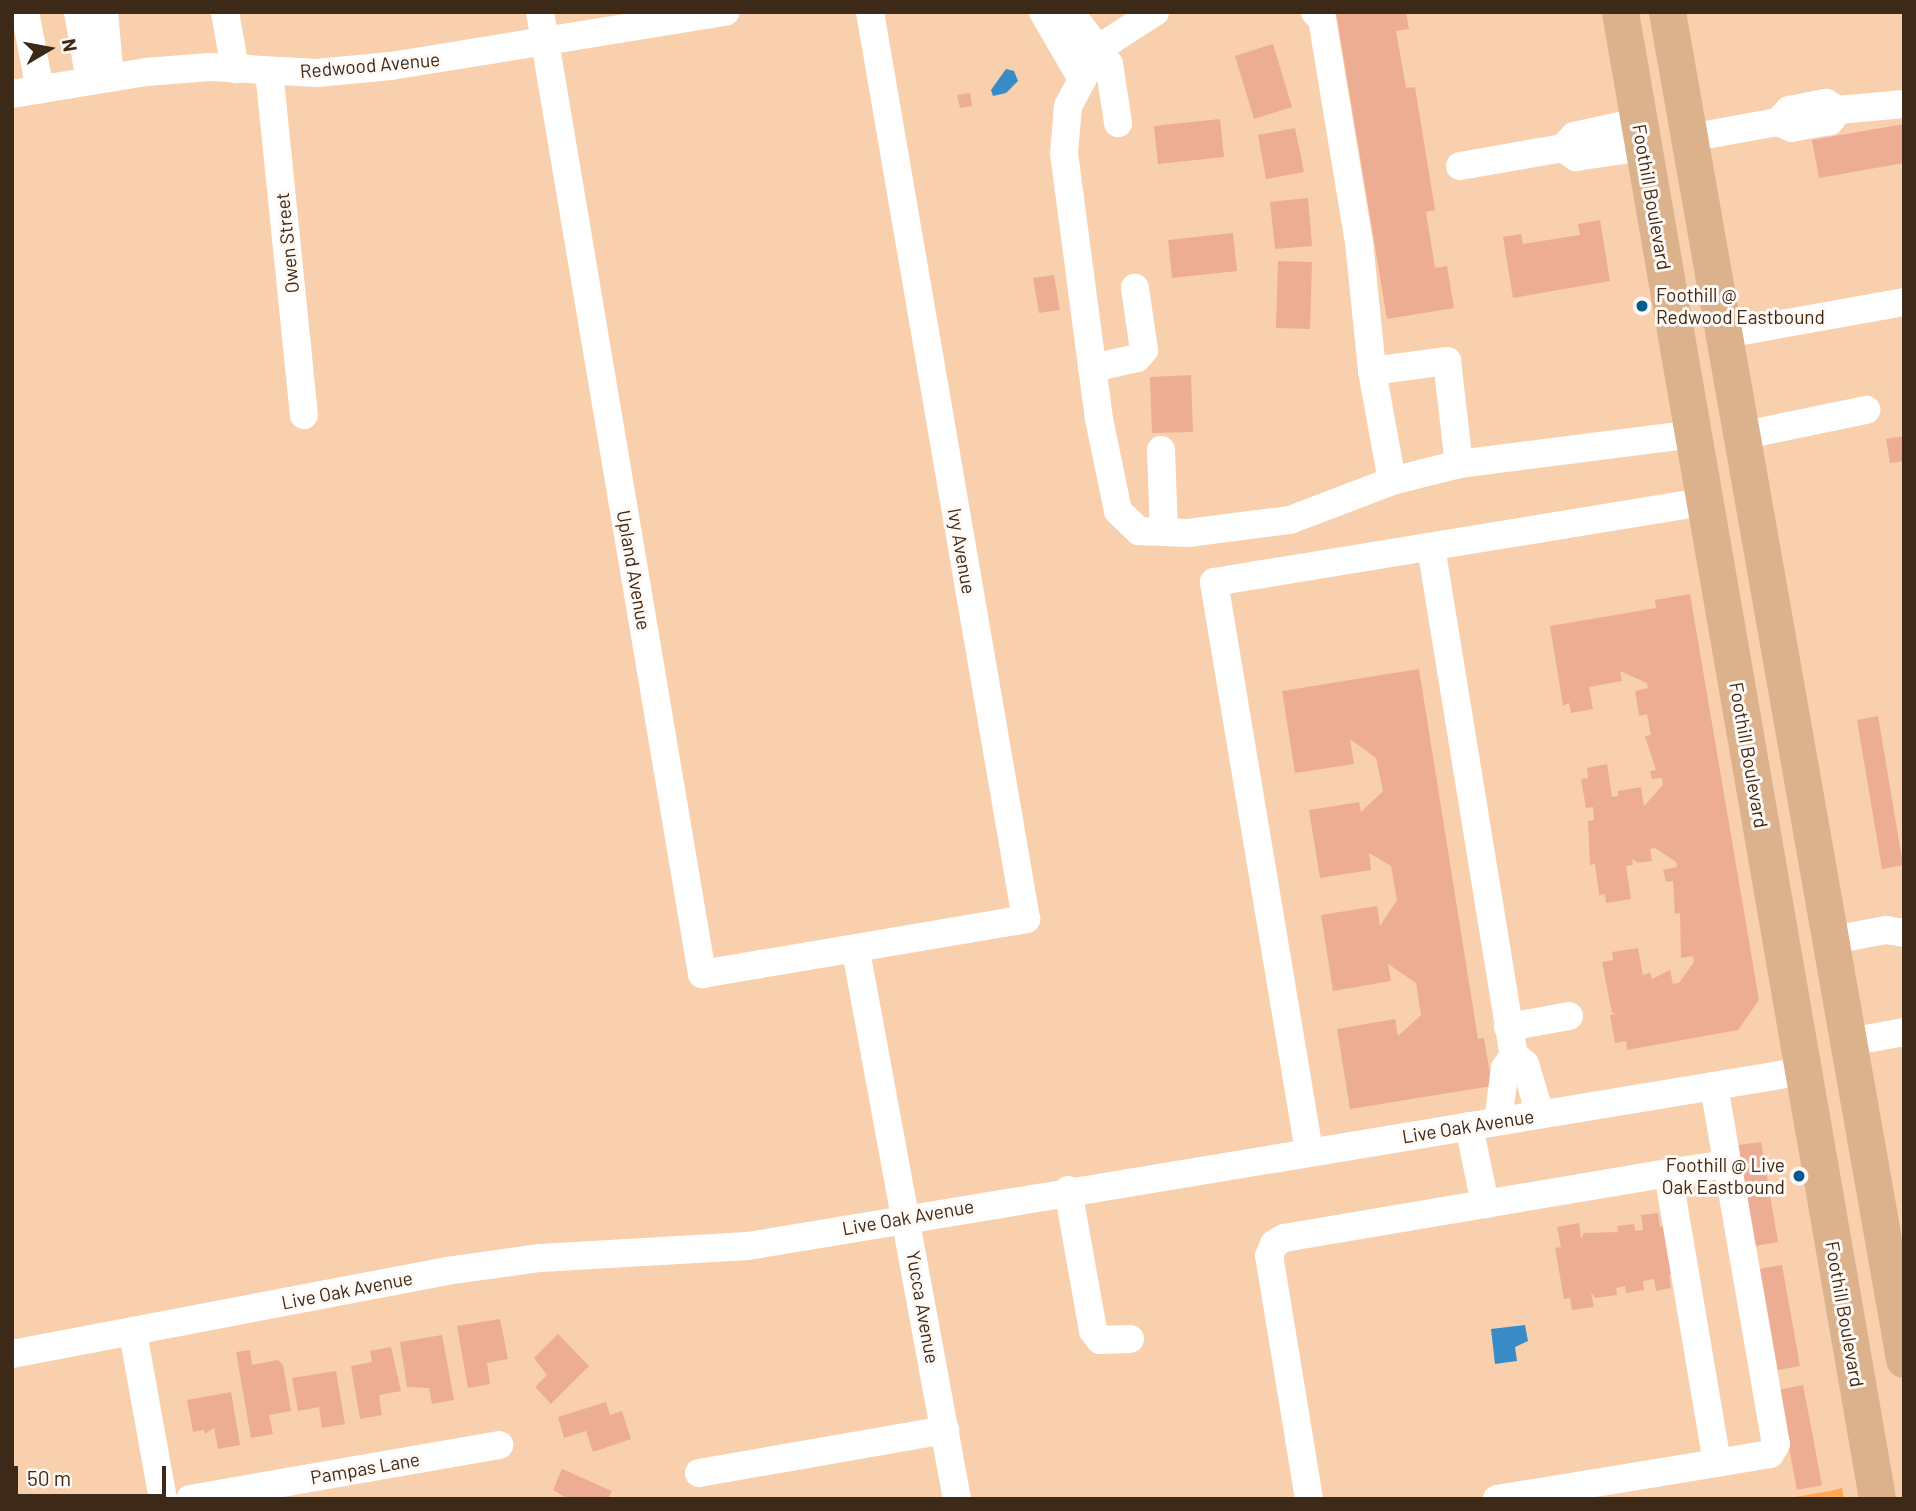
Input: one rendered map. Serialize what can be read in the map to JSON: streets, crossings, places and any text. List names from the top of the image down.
{
  "streets": {
    "main road": ["Foothill Boulevard"],
    "street": [
      "Redwood Avenue",
      "Owen Street",
      "Ivy Avenue",
      "Upland Avenue",
      "Live Oak Avenue",
      "Yucca Avenue",
      "Pampas Lane"
    ]
  },
  "crossings": [
    ["Redwood Avenue", "Owen Street"],
    ["Redwood Avenue", "Upland Avenue"],
    ["Foothill Boulevard", "Live Oak Avenue"],
    ["Ivy Avenue", "Upland Avenue"],
    ["Ivy Avenue", "Yucca Avenue"],
    ["Upland Avenue", "Yucca Avenue"],
    ["Live Oak Avenue", "Yucca Avenue"]
  ],
  "places": ["Foothill @ Redwood Eastbound", "Foothill @ Live Oak Eastbound"],
  "scale_bar": "50 m",
  "north": "right"
}
